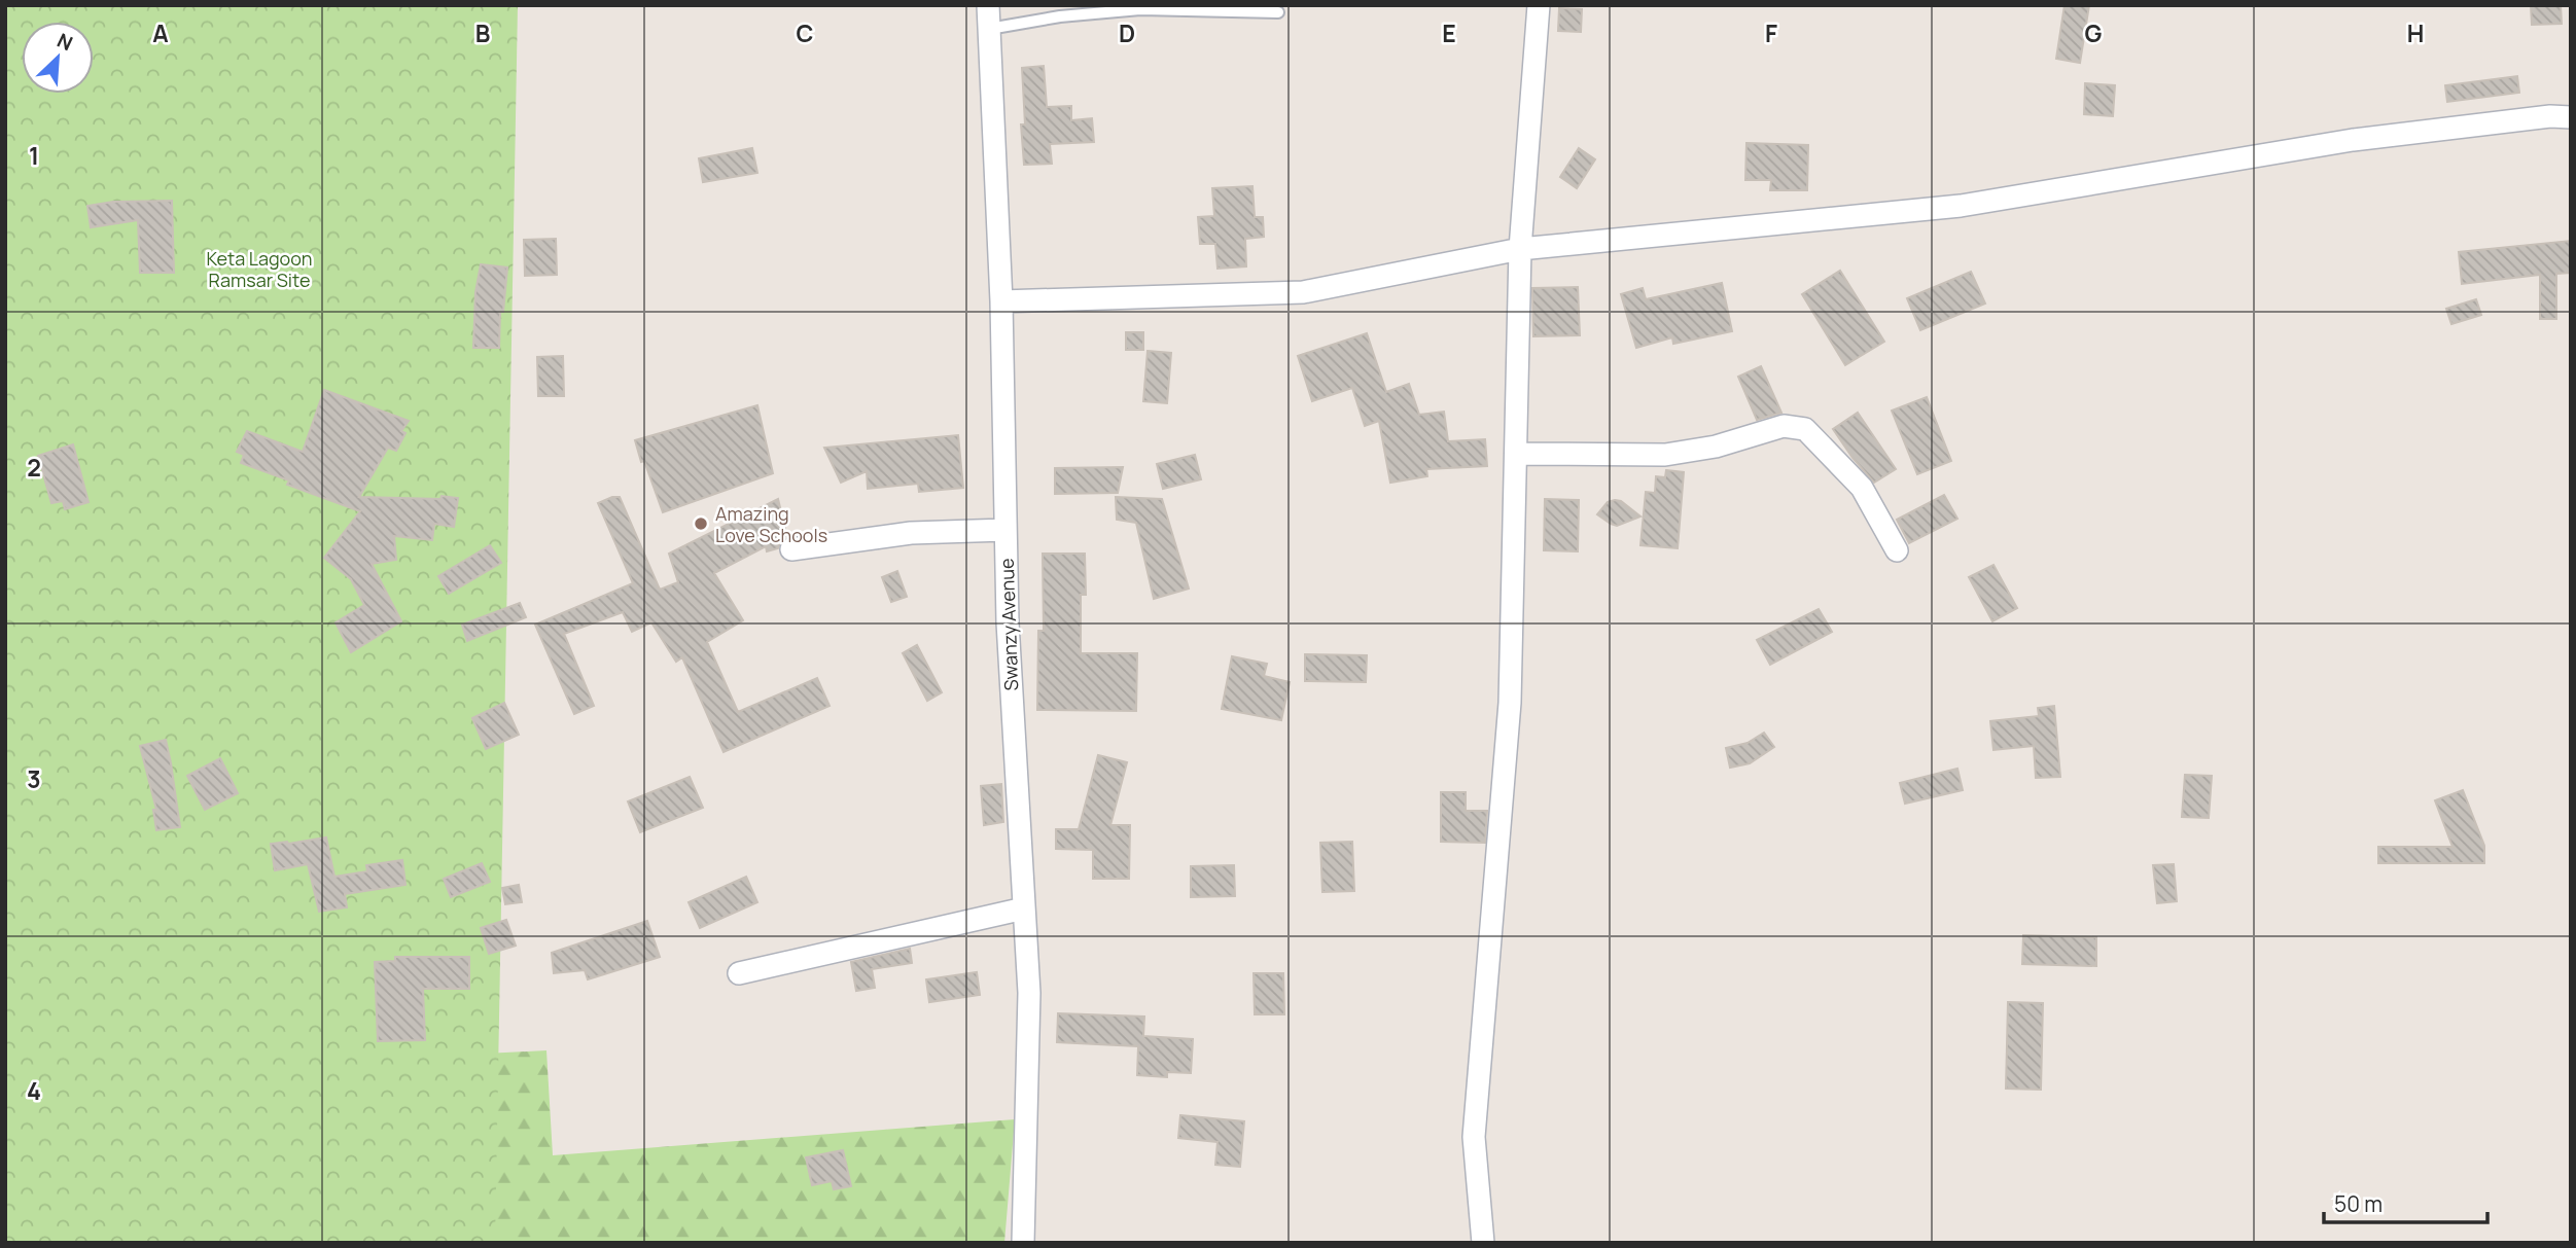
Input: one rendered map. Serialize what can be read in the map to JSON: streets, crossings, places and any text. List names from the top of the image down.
{
  "streets": {
    "street": ["Swanzy Avenue"]
  },
  "parks": ["Keta Lagoon Ramsar Site"],
  "places": ["Amazing Love Schools"],
  "scale_bar": "50 m",
  "north": "top right",
  "grid": {
    "columns": [
      "A",
      "B",
      "C",
      "D",
      "E",
      "F",
      "G",
      "H"
    ],
    "rows": [
      "1",
      "2",
      "3",
      "4"
    ]
  }
}
